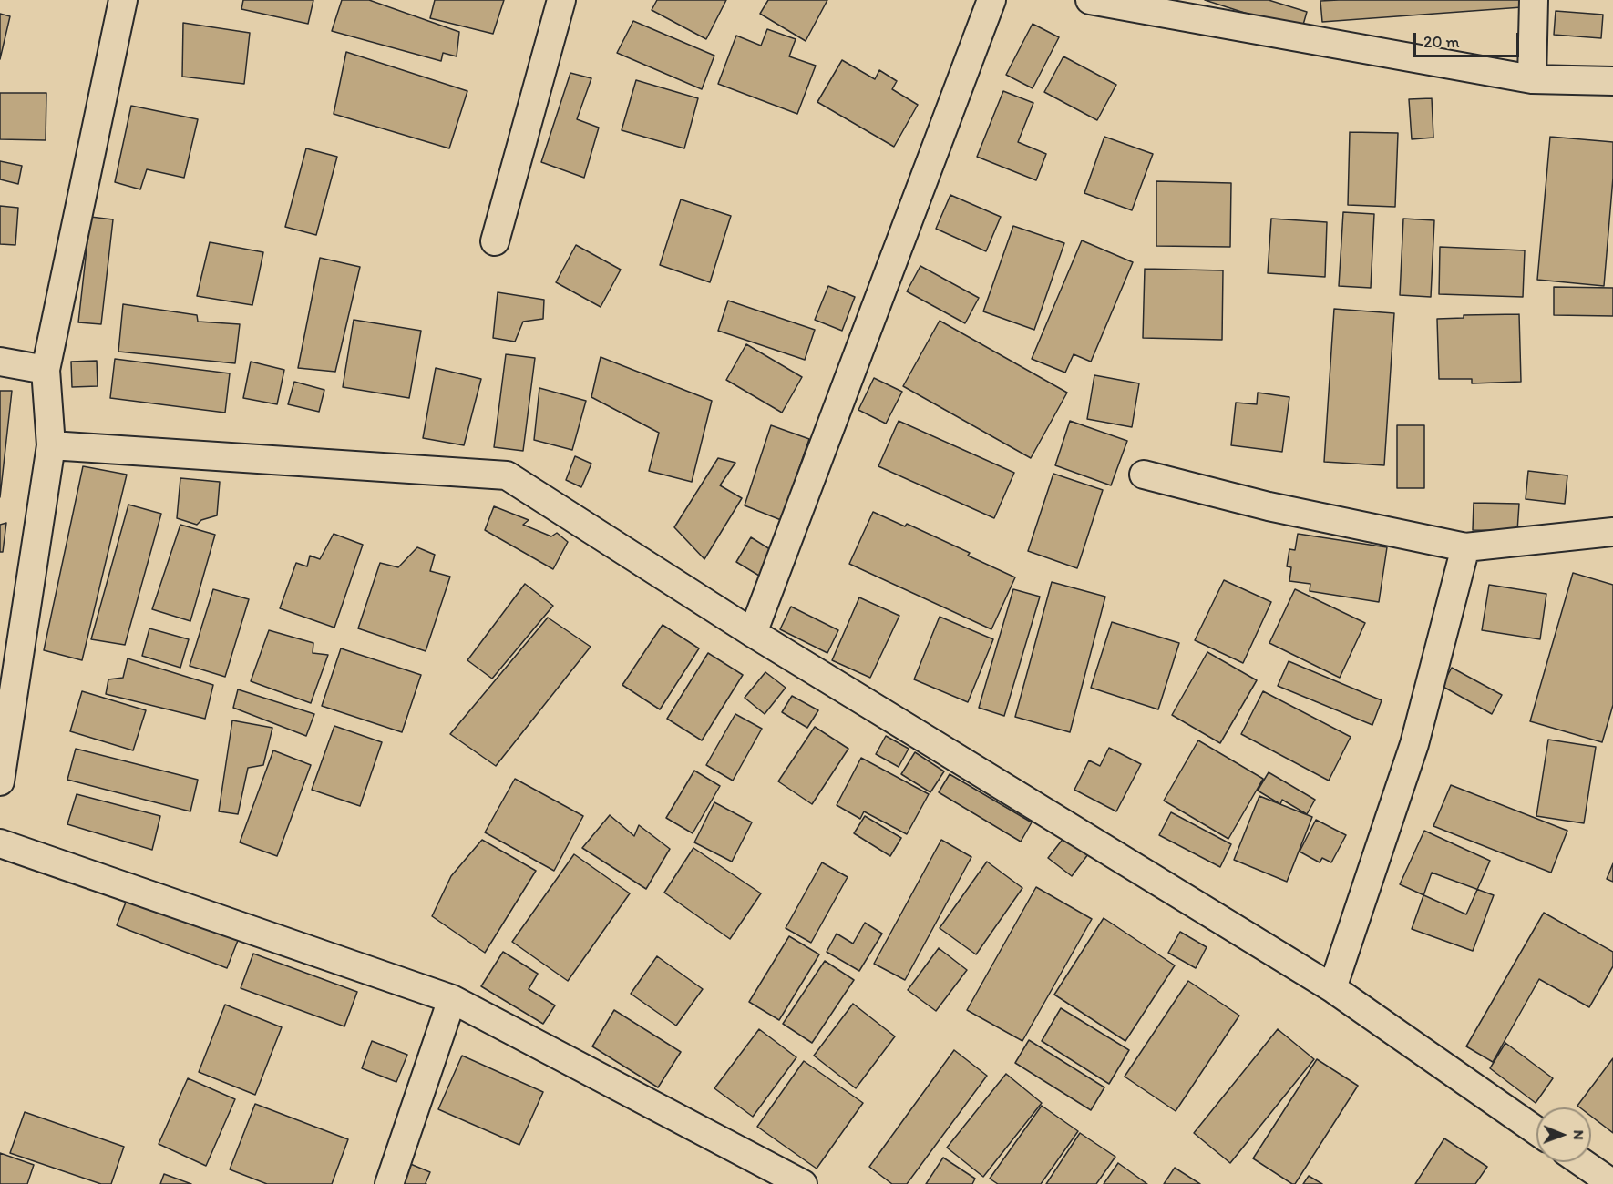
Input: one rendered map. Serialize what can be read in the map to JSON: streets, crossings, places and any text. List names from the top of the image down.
{
  "scale_bar": "20 m",
  "north": "right"
}
